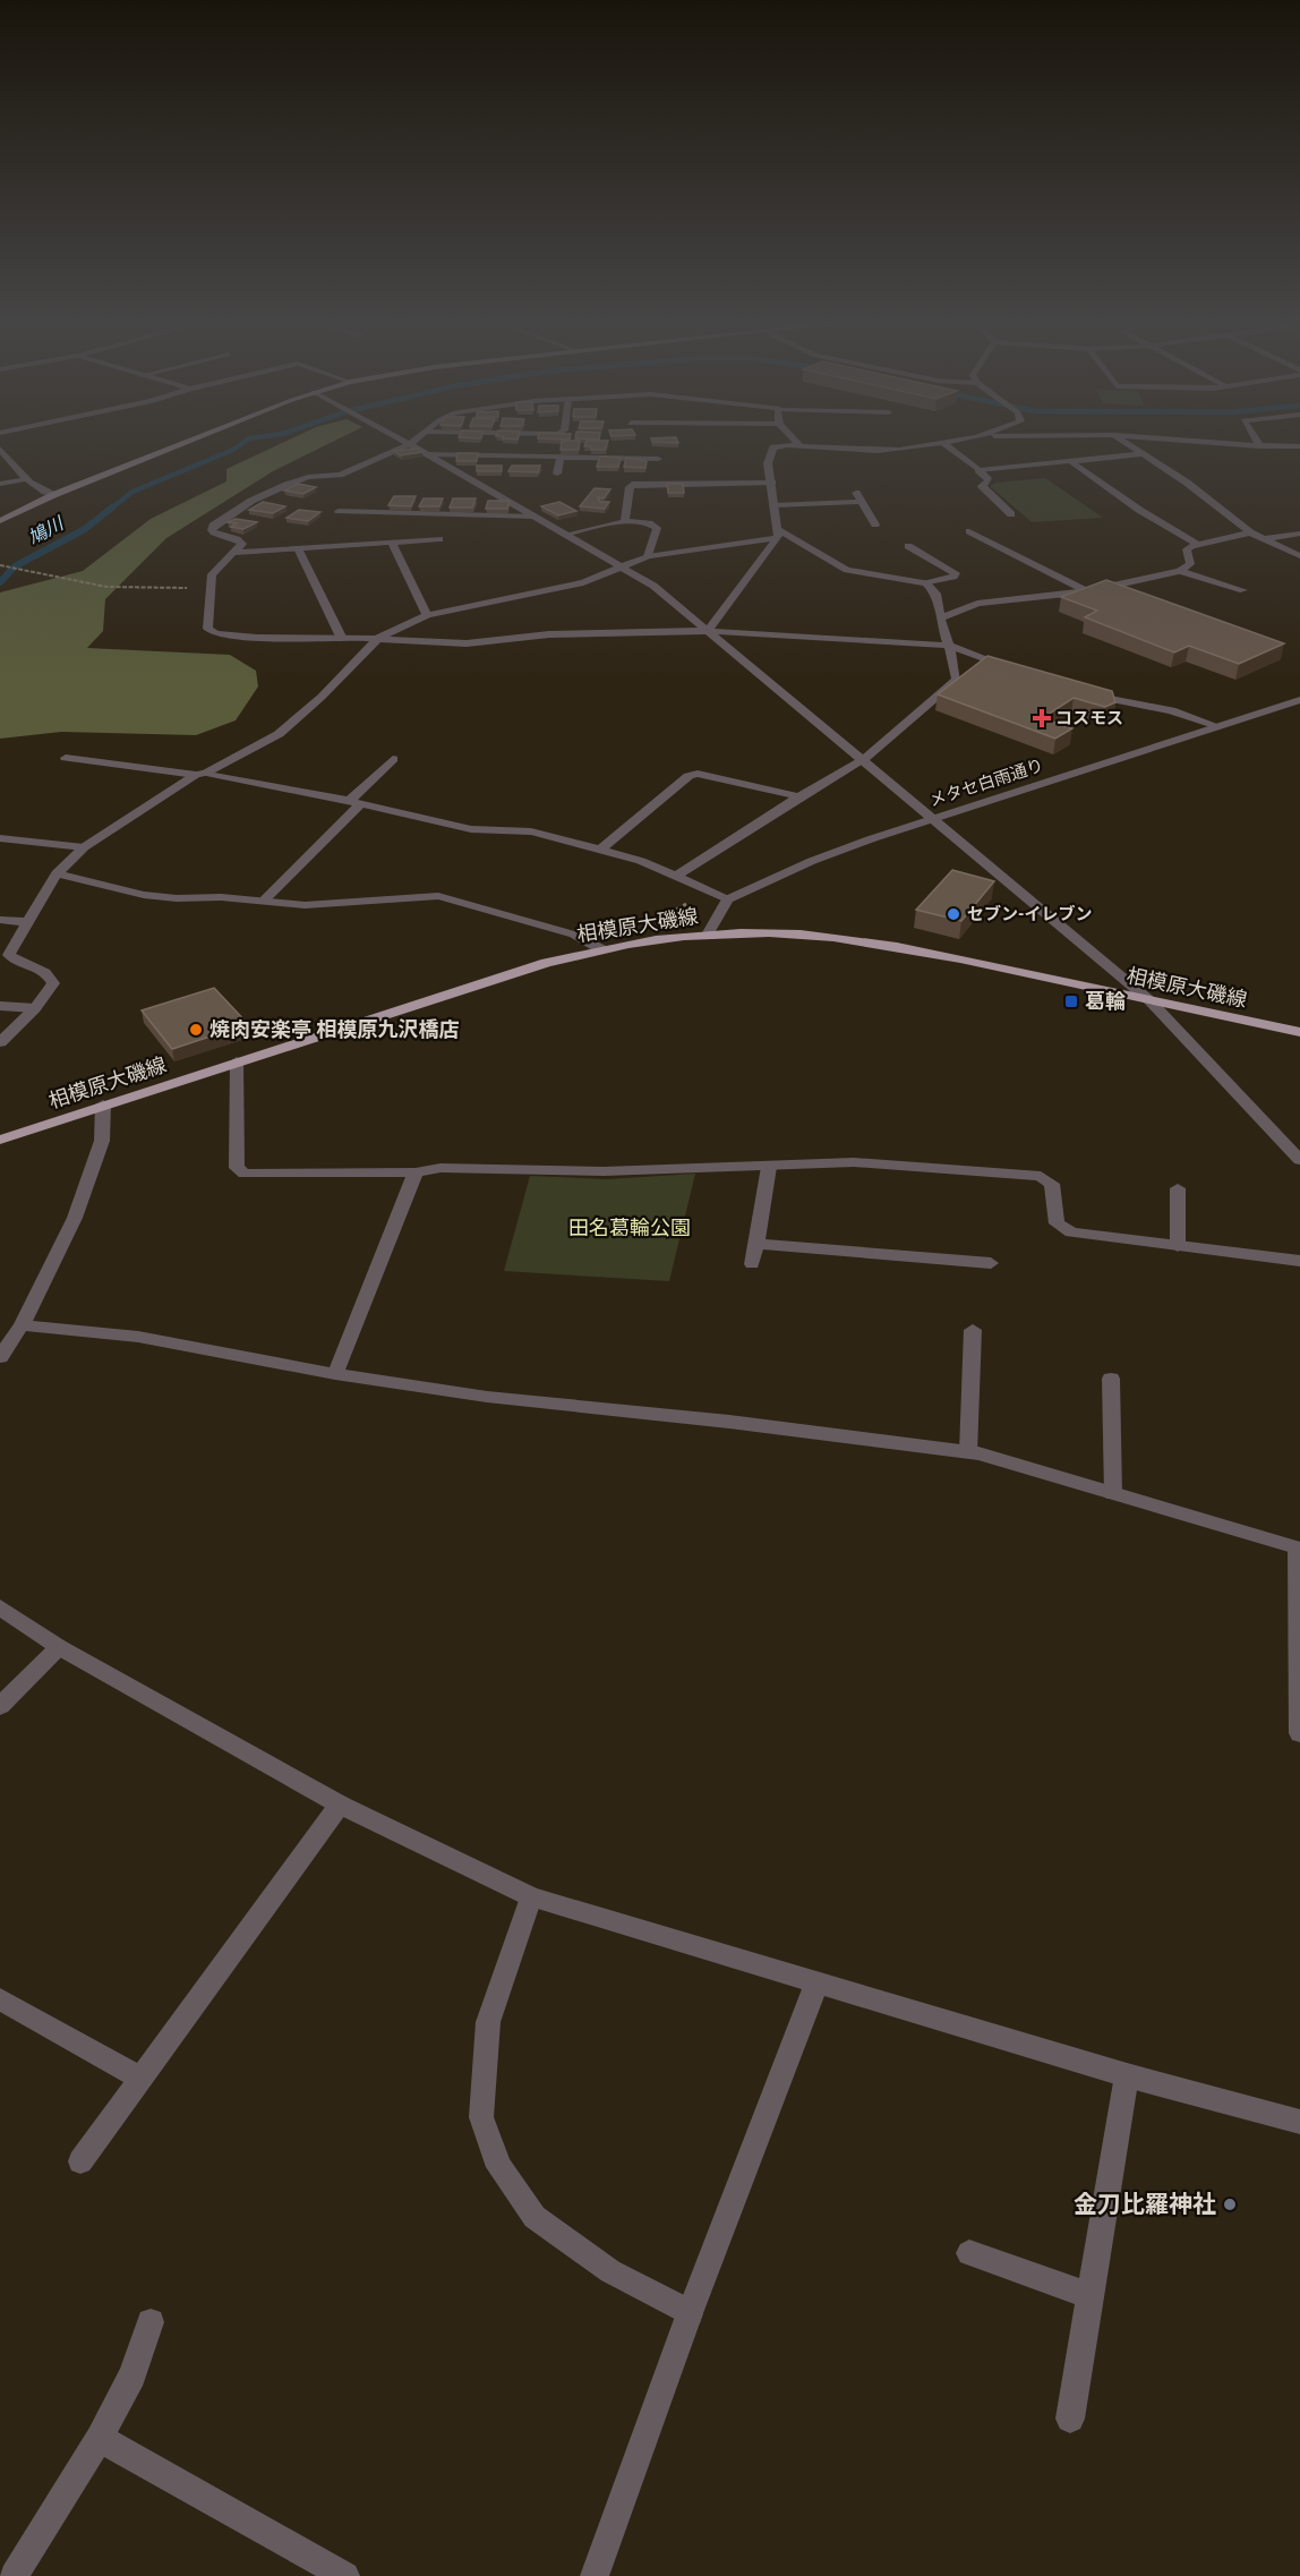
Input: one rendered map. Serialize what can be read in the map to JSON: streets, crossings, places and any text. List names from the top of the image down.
{
  "streets": {
    "main road": ["相模原大磯線"],
    "street": ["メタセ白雨通り"]
  },
  "water": ["鳩川"],
  "parks": ["田名葛輪公園"],
  "places": {
    "health": ["コスモス"],
    "other": ["セブン-イレブン", "焼肉安楽亭 相模原九沢橋店", "金刀比羅神社"],
    "transit": ["葛輪"]
  }
}
